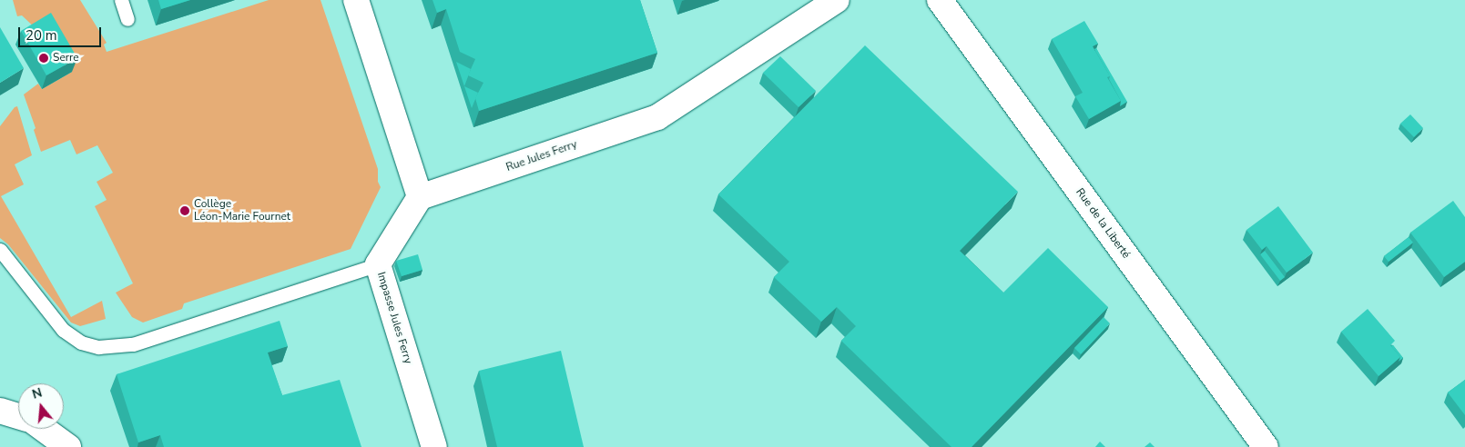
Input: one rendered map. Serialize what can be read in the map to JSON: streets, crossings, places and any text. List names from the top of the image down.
{
  "streets": {
    "street": ["Rue Jules Ferry", "Rue de la Liberté", "Impasse Jules Ferry"]
  },
  "crossings": [
    ["Rue Jules Ferry", "Impasse Jules Ferry"]
  ],
  "places": ["Serre", "Collège Léon-Marie Fournet"],
  "scale_bar": "20 m",
  "north": "top"
}
